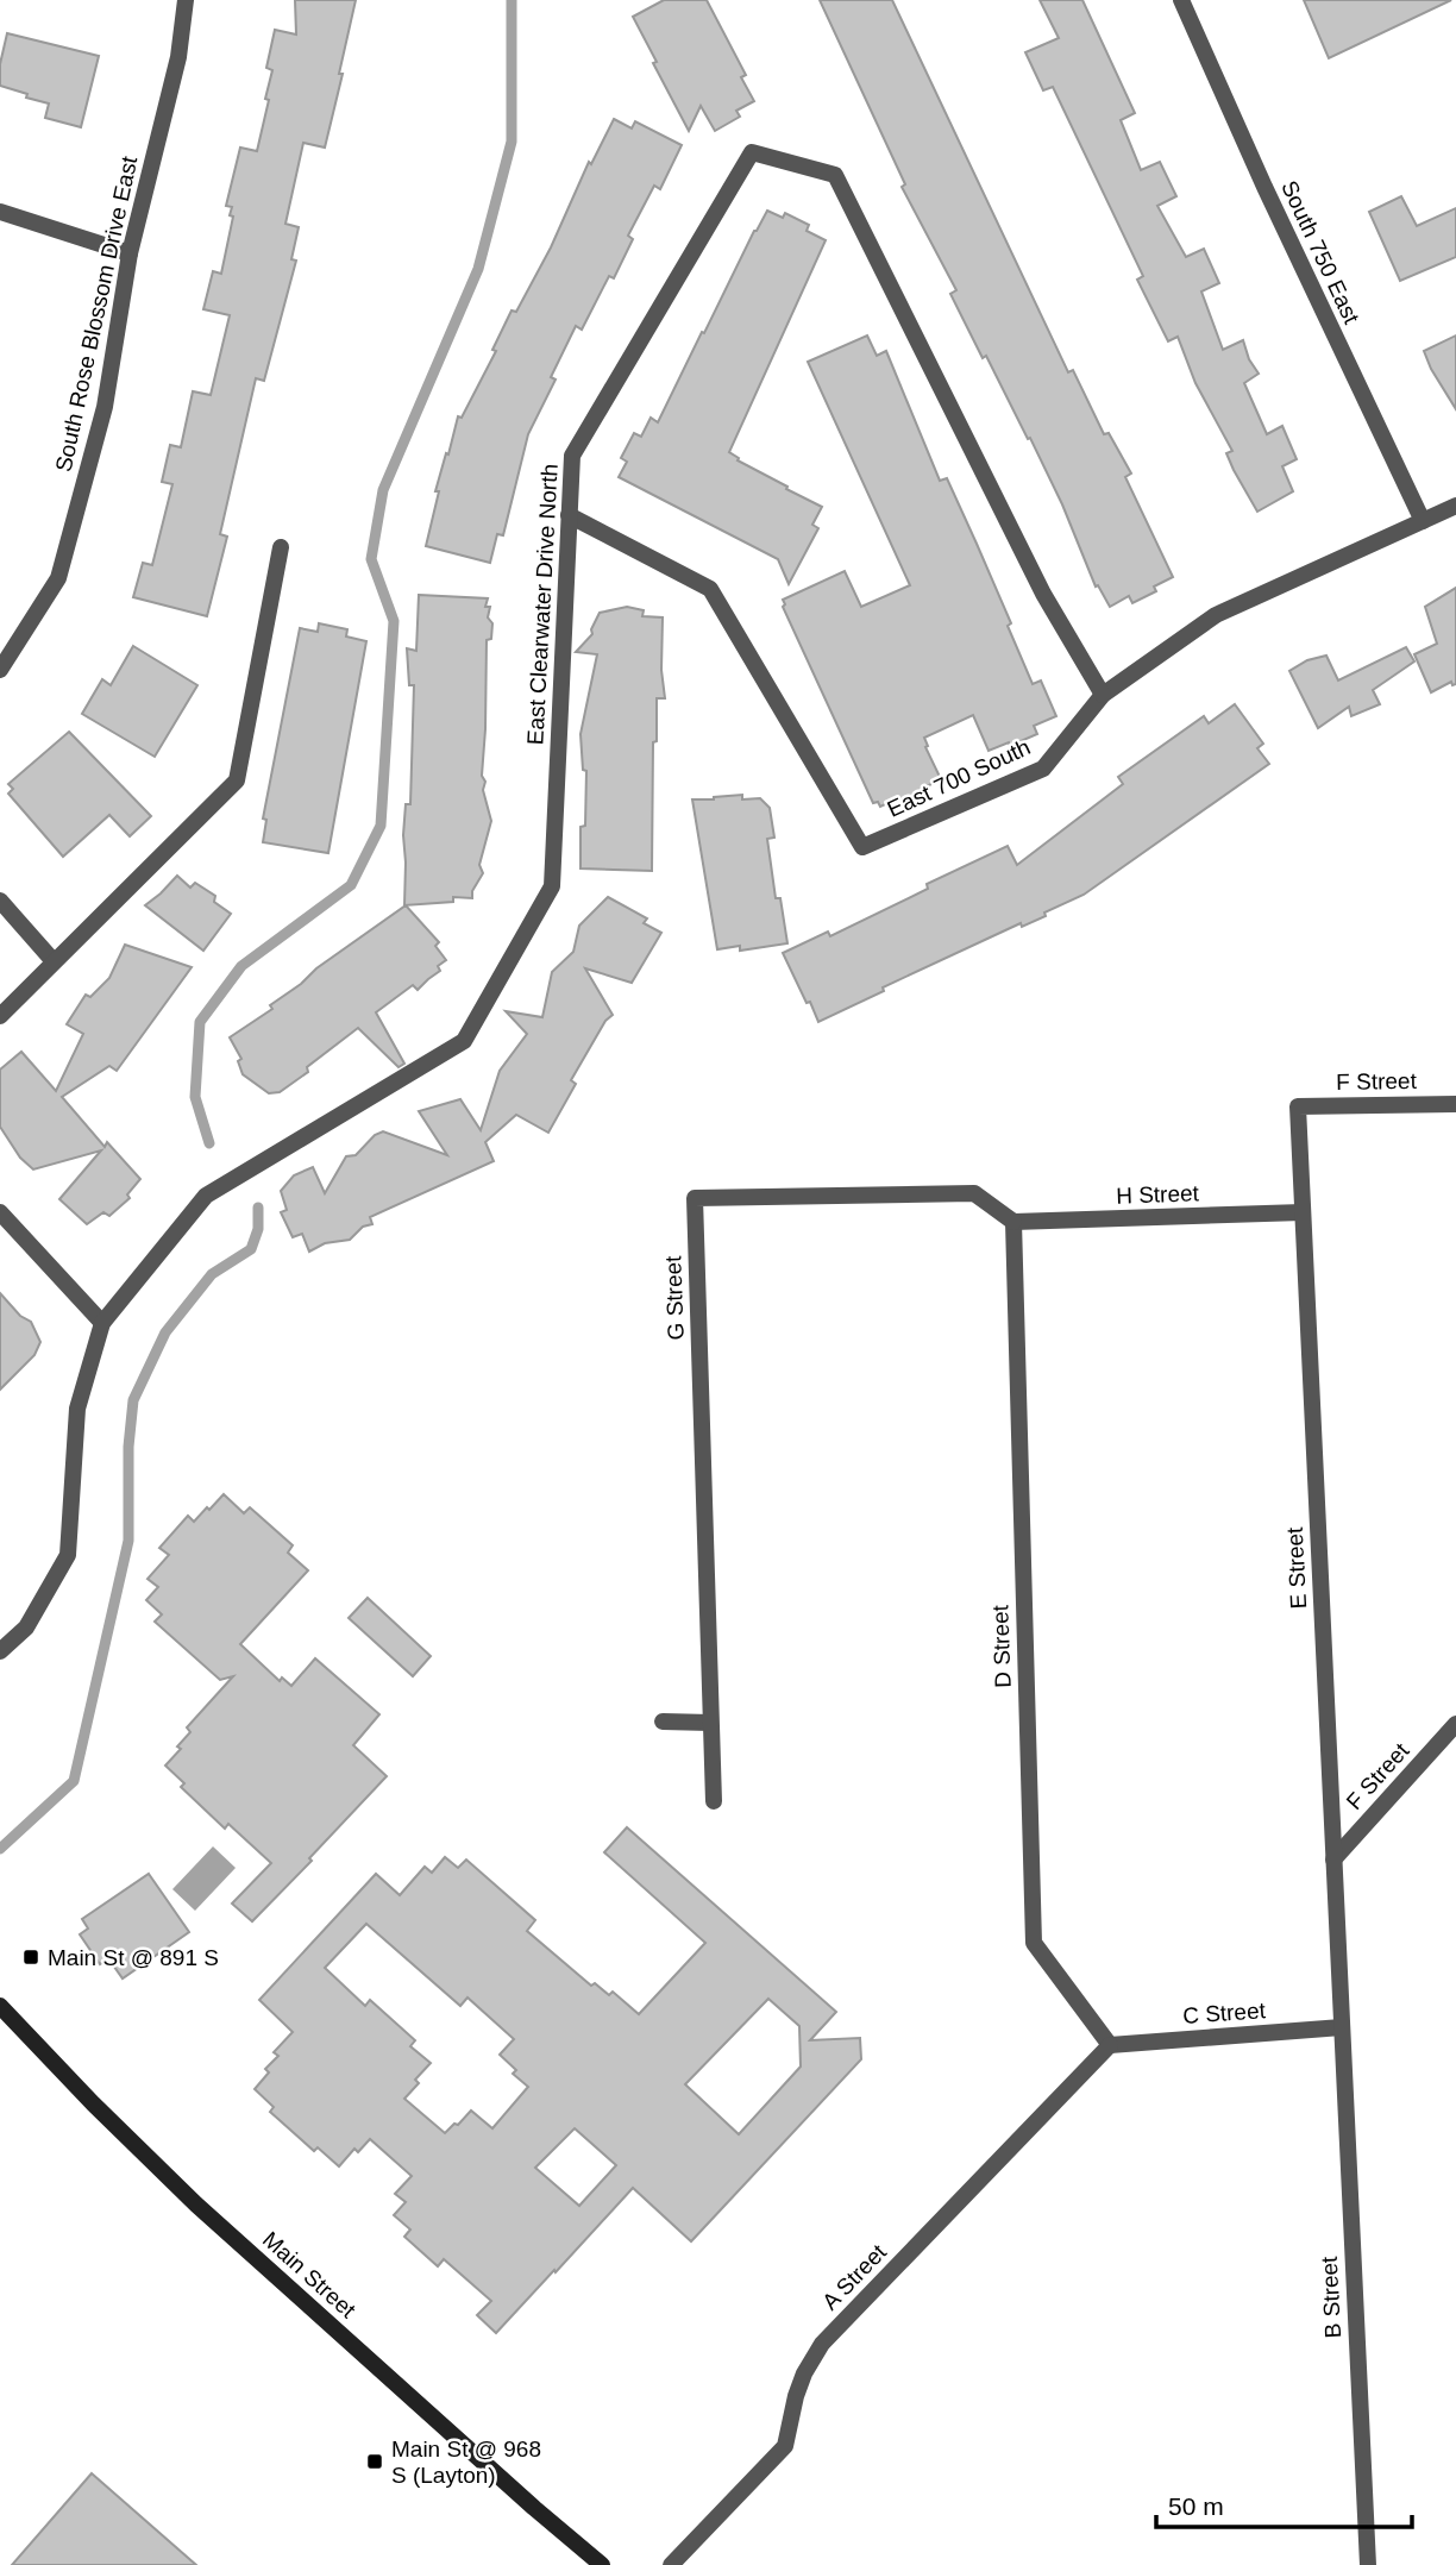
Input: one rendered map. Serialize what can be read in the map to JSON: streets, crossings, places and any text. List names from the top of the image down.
{
  "streets": {
    "main road": ["Main Street"],
    "street": [
      "South 750 East",
      "South Rose Blossom Drive East",
      "East Clearwater Drive North",
      "East 700 South",
      "F Street",
      "H Street",
      "G Street",
      "E Street",
      "D Street",
      "C Street",
      "A Street",
      "B Street"
    ]
  },
  "crossings": [
    ["South 750 East", "East 700 South"],
    ["East Clearwater Drive North", "East 700 South"],
    ["F Street", "E Street"],
    ["H Street", "G Street"],
    ["H Street", "E Street"],
    ["H Street", "D Street"],
    ["G Street", "D Street"],
    ["E Street", "C Street"],
    ["E Street", "B Street"],
    ["D Street", "C Street"],
    ["D Street", "A Street"],
    ["C Street", "A Street"],
    ["C Street", "B Street"]
  ],
  "places": {
    "transit": ["Main St @ 891 S", "Main St @ 968 S (Layton)"]
  },
  "scale_bar": "50 m"
}
